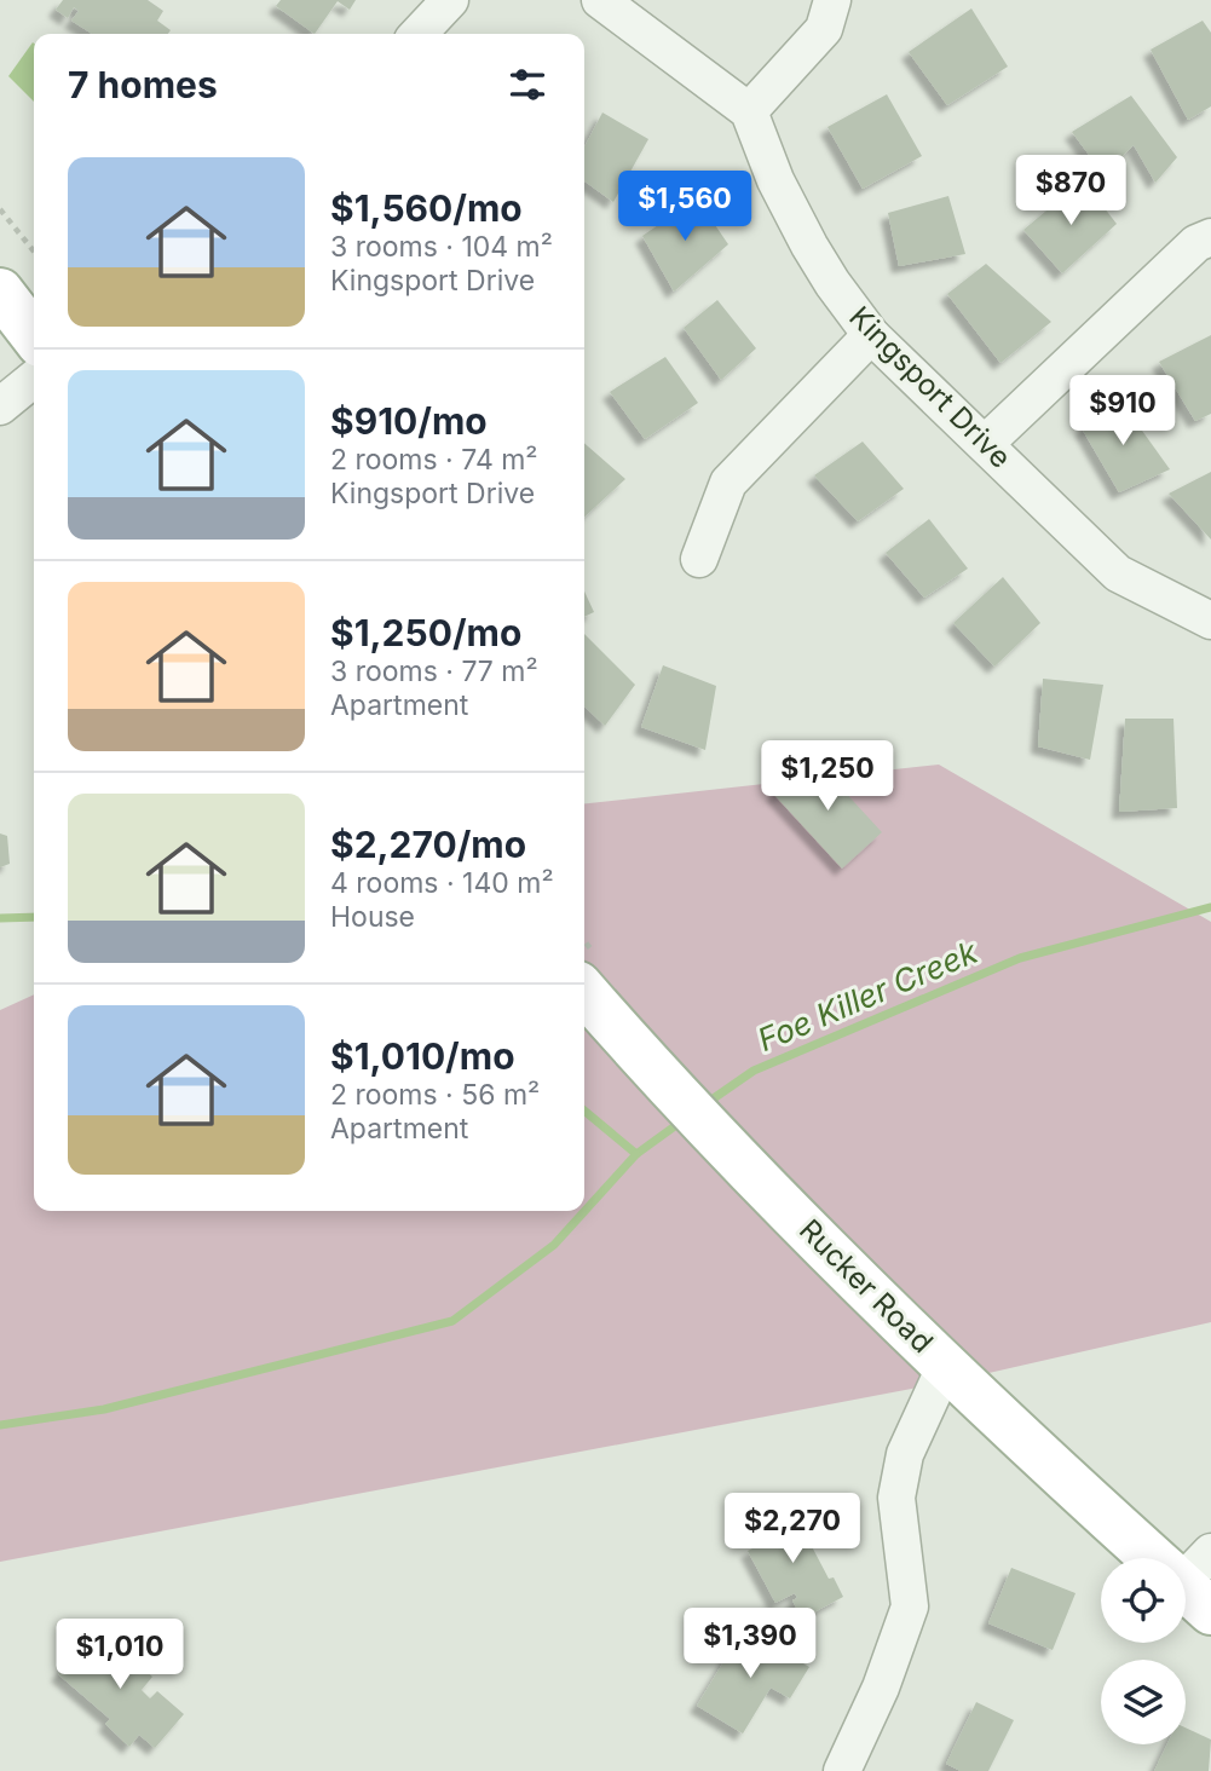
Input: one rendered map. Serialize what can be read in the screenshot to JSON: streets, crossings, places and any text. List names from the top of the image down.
{
  "streets": {
    "main road": ["Rucker Road"],
    "street": ["Kingsport Drive"]
  },
  "water": ["Foe Killer Creek"],
  "page": {
    "heading": "7 homes",
    "list": [
      {
        "name": "$1,560/mo",
        "note": "3 rooms · 104 m² · Kingsport Drive"
      },
      {
        "name": "$910/mo",
        "note": "2 rooms · 74 m² · Kingsport Drive"
      },
      {
        "name": "$1,250/mo",
        "note": "3 rooms · 77 m² · Apartment"
      },
      {
        "name": "$2,270/mo",
        "note": "4 rooms · 140 m² · House"
      },
      {
        "name": "$1,010/mo",
        "note": "2 rooms · 56 m² · Apartment"
      }
    ],
    "price": [
      "$870",
      "$1,560",
      "$910",
      "$1,250",
      "$2,270",
      "$1,390",
      "$1,010"
    ]
  }
}
